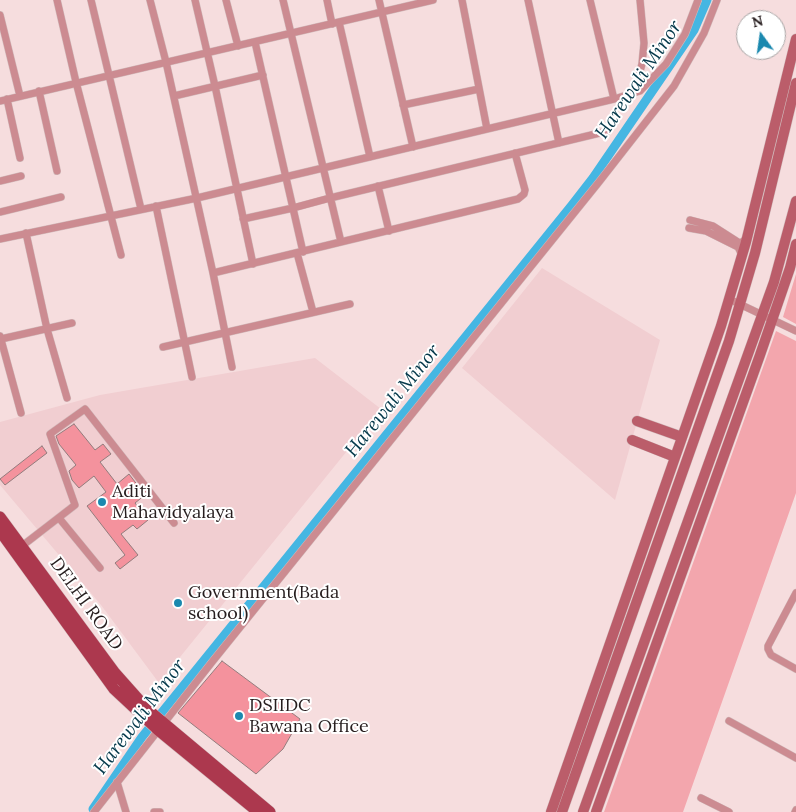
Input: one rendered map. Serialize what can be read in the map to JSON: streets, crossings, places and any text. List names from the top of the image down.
{
  "streets": {
    "main road": ["DELHI ROAD"]
  },
  "water": ["Harewali Minor"],
  "places": ["Aditi Mahavidyalaya", "Government(Bada school)", "DSIIDC Bawana Office"],
  "north": "top"
}
